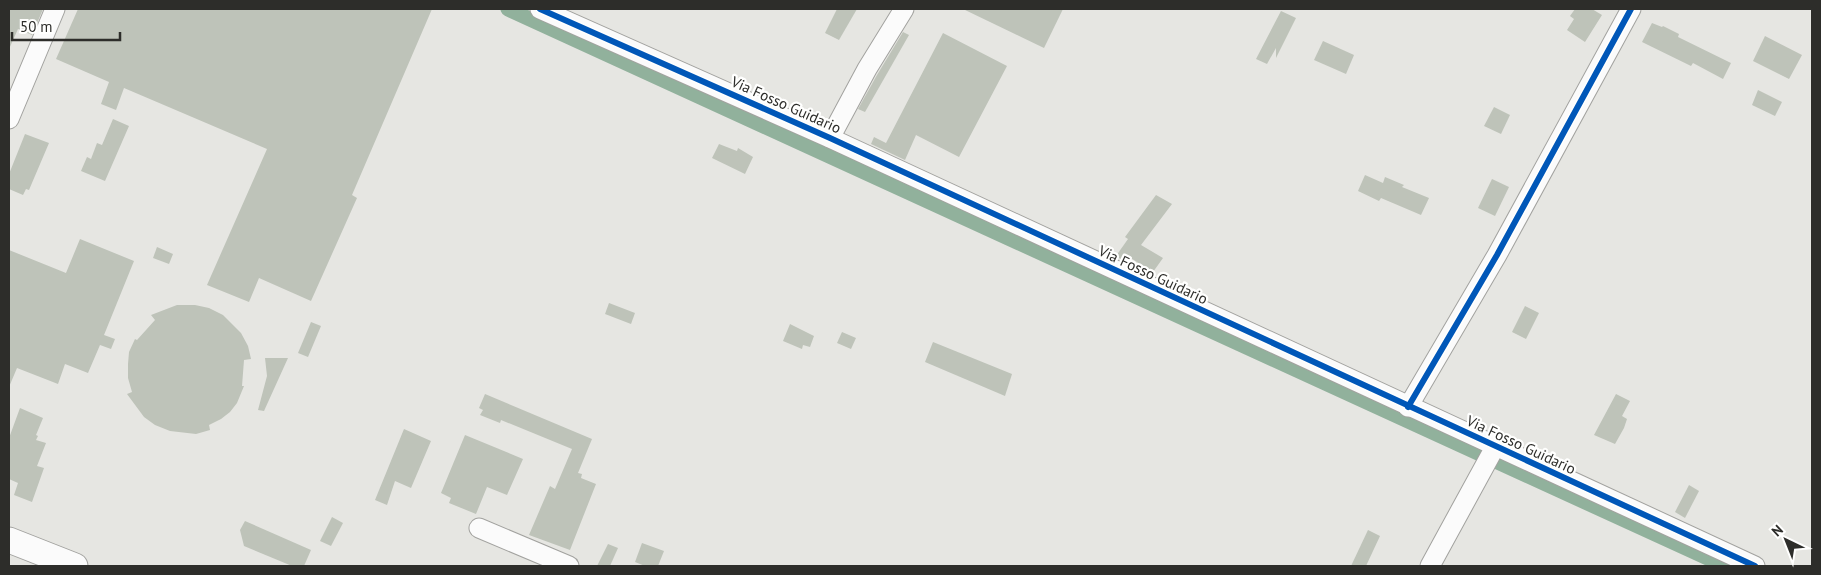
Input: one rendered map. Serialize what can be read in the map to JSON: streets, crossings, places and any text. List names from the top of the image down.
{
  "streets": {
    "street": ["Via Fosso Guidario"]
  },
  "scale_bar": "50 m",
  "north": "top left"
}
